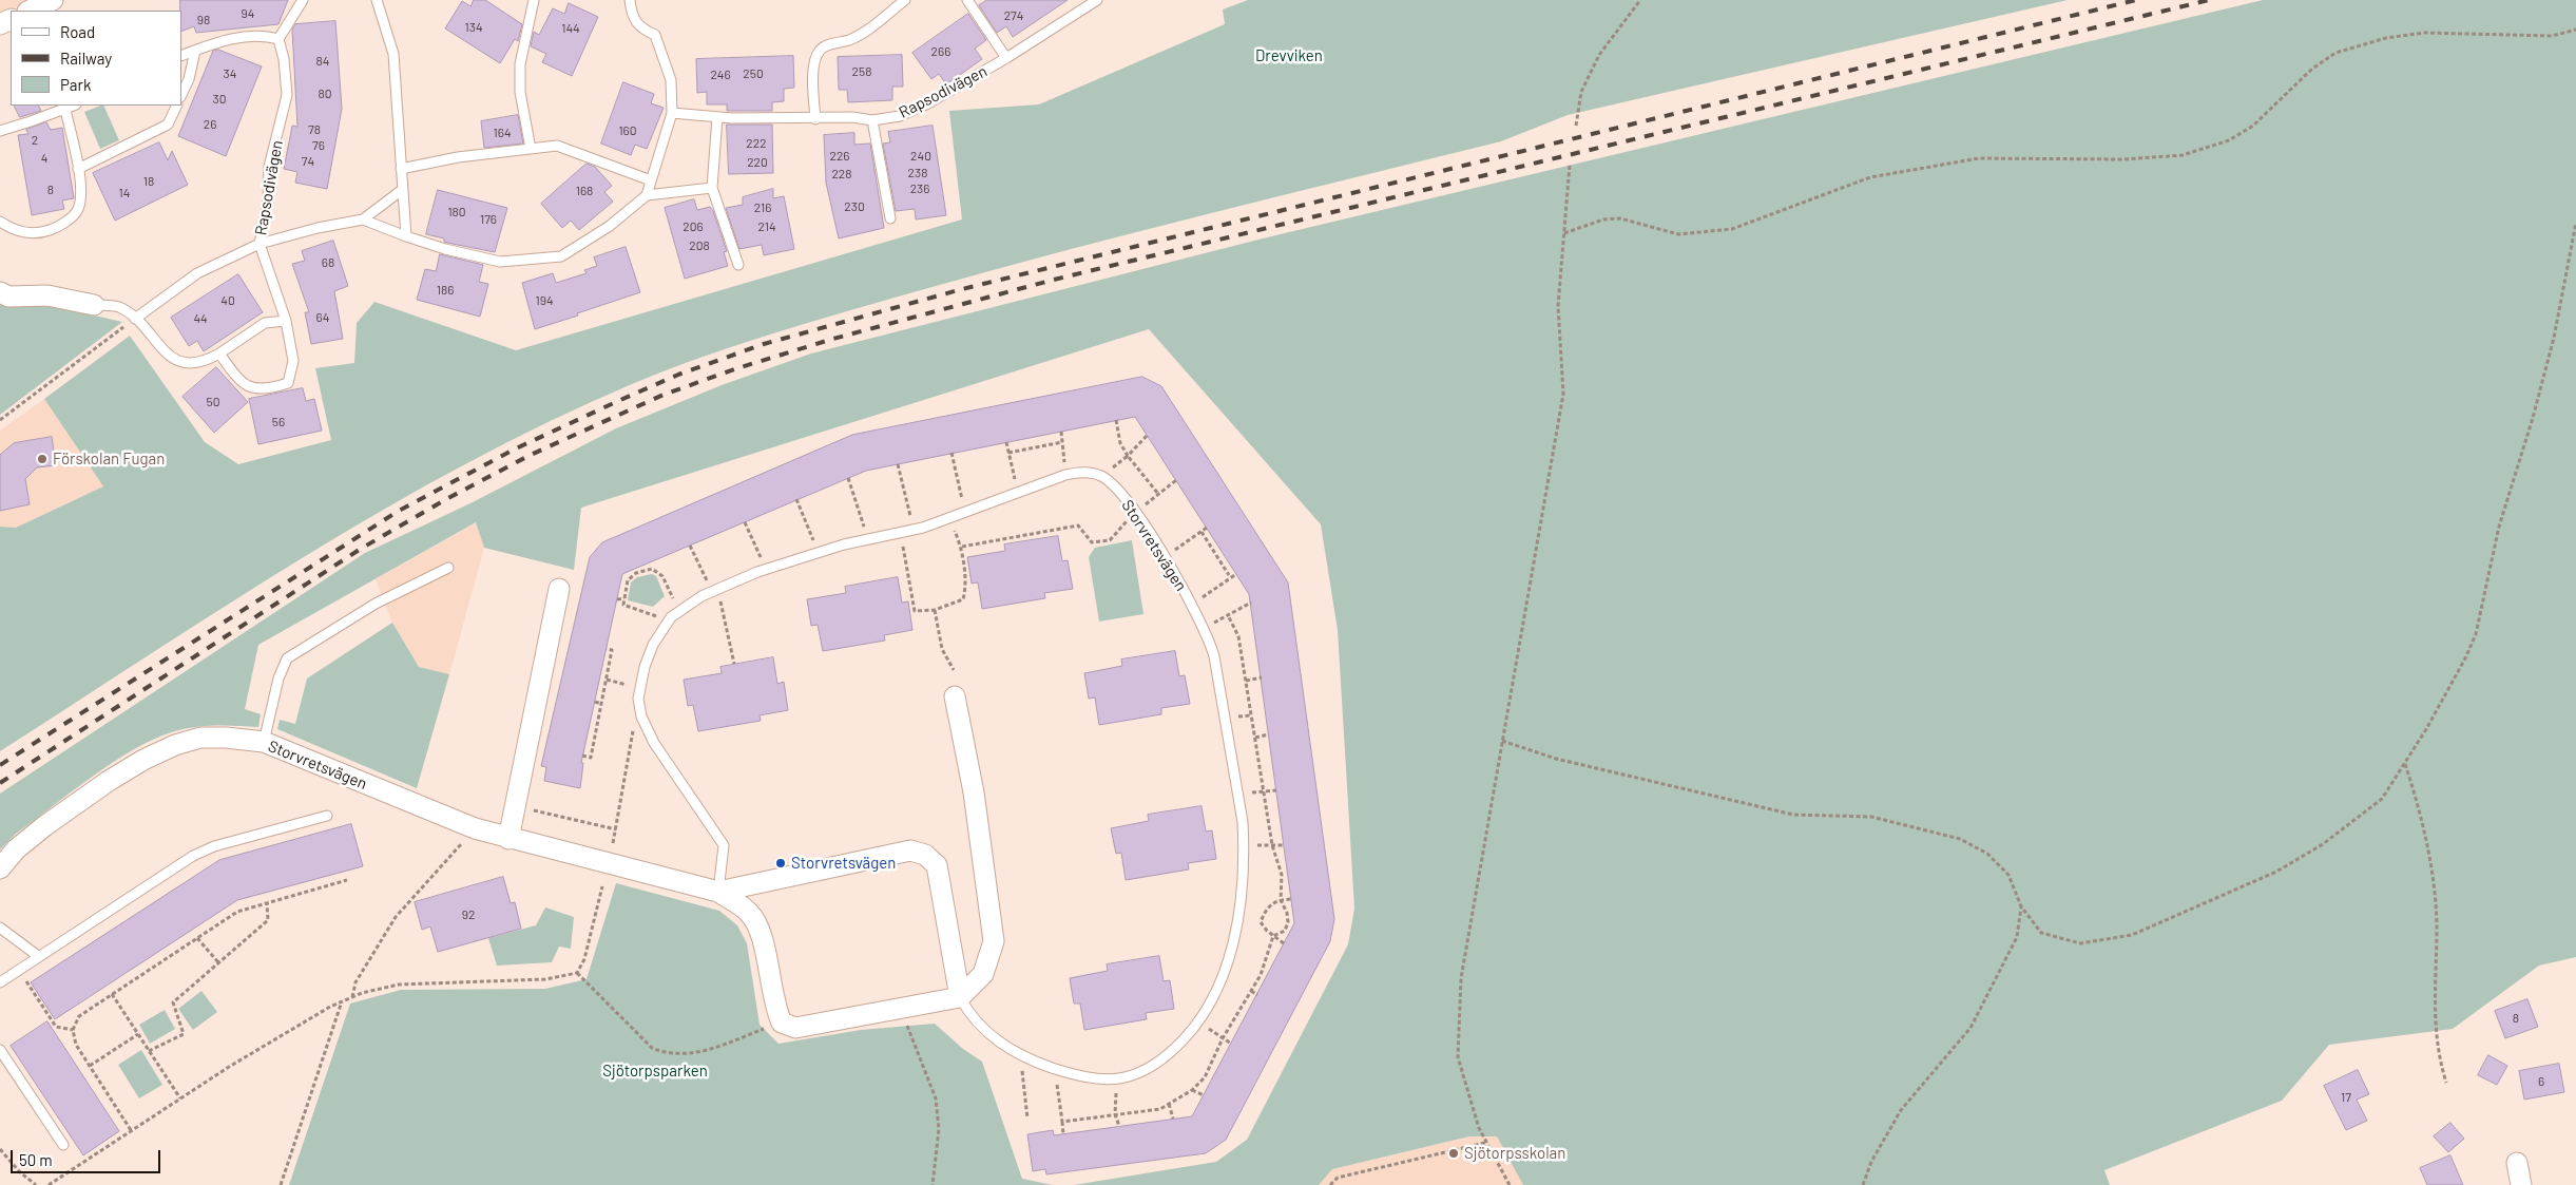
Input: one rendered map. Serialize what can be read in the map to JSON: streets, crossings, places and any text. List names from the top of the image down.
{
  "streets": {
    "street": ["Storvretsvägen"],
    "lane": ["Rapsodivägen"]
  },
  "parks": ["Drevviken", "Sjötorpsparken"],
  "places": ["Förskolan Fugan", "Storvretsvägen", "Sjötorpsskolan"],
  "house_numbers": [
    "94",
    "274",
    "98",
    "134",
    "144",
    "266",
    "84",
    "258",
    "34",
    "250",
    "246",
    "80",
    "30",
    "26",
    "78",
    "160",
    "164",
    "2",
    "222",
    "76",
    "226",
    "240",
    "4",
    "74",
    "220",
    "238",
    "228",
    "18",
    "236",
    "8",
    "168",
    "14",
    "230",
    "216",
    "180",
    "176",
    "206",
    "214",
    "208",
    "68",
    "186",
    "40",
    "194",
    "64",
    "44",
    "50",
    "56",
    "92",
    "8",
    "6",
    "17"
  ],
  "legend": ["Road", "Railway", "Park"],
  "scale_bar": "50 m"
}
